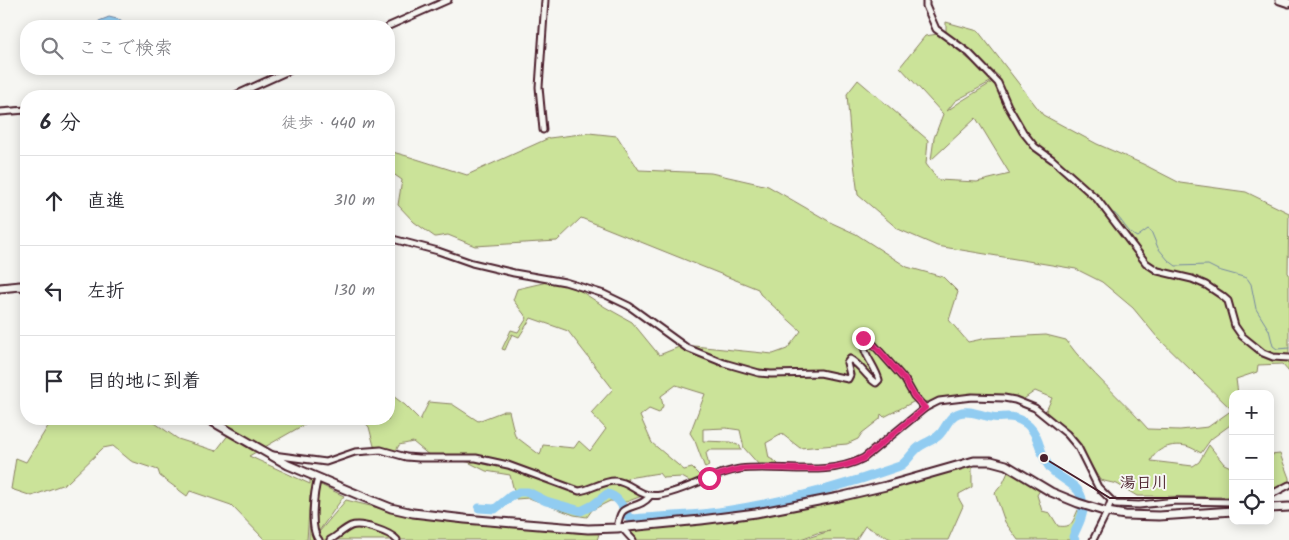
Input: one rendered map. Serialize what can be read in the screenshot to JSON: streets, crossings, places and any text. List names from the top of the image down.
{
  "places": ["湯日川"],
  "page": {
    "search": "ここで検索",
    "heading": ["6 分", "徒歩 · 440 m"],
    "list": [
      ["直進", "310 m"],
      ["左折", "130 m"],
      "目的地に到着"
    ],
    "map_buttons": ["+", "−"]
  }
}
